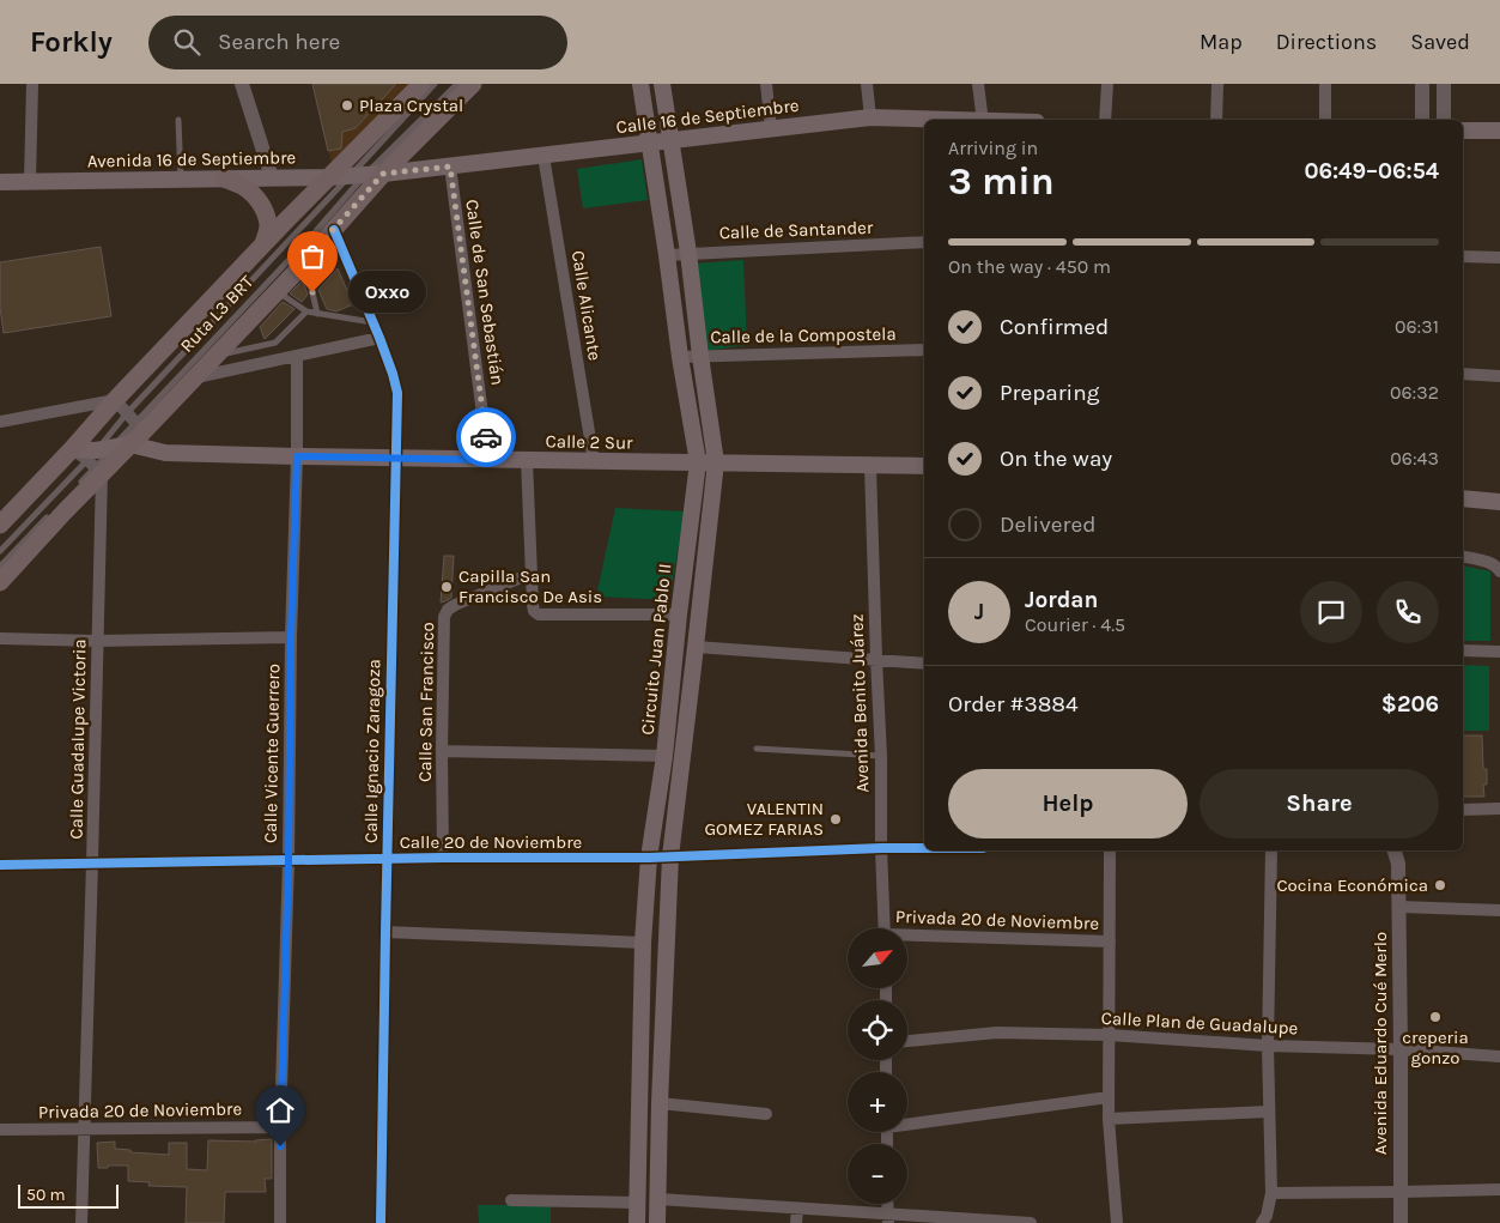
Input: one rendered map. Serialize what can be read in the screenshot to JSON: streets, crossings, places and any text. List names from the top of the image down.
{
  "streets": {
    "main road": [
      "Calle 16 de Septiembre",
      "Avenida 16 de Septiembre",
      "Calle 2 Sur",
      "Circuito Juan Pablo II"
    ],
    "street": [
      "Calle de Santander",
      "Calle de San Sebastián",
      "Calle Alicante",
      "Calle de la Compostela",
      "Calle San Francisco",
      "Avenida Benito Juárez",
      "Calle Guadalupe Victoria",
      "Calle Ignacio Zaragoza",
      "Calle Vicente Guerrero",
      "Calle 20 de Noviembre",
      "Privada 20 de Noviembre",
      "Calle Plan de Guadalupe",
      "Avenida Eduardo Cué Merlo"
    ],
    "lane": ["Ruta L3 BRT"]
  },
  "crossings": [
    ["Calle 16 de Septiembre", "Avenida 16 de Septiembre"],
    ["Calle 16 de Septiembre", "Calle de San Sebastián"],
    ["Calle 16 de Septiembre", "Calle Alicante"],
    ["Calle 16 de Septiembre", "Ruta L3 BRT"],
    ["Calle 16 de Septiembre", "Circuito Juan Pablo II"],
    ["Avenida 16 de Septiembre", "Ruta L3 BRT"],
    ["Calle de Santander", "Circuito Juan Pablo II"],
    ["Calle de San Sebastián", "Calle 2 Sur"],
    ["Calle Alicante", "Calle 2 Sur"],
    ["Ruta L3 BRT", "Calle 2 Sur"],
    ["Calle de la Compostela", "Circuito Juan Pablo II"],
    ["Calle 2 Sur", "Circuito Juan Pablo II"],
    ["Calle 2 Sur", "Avenida Benito Juárez"],
    ["Calle 2 Sur", "Calle Guadalupe Victoria"],
    ["Calle 2 Sur", "Calle Ignacio Zaragoza"],
    ["Calle 2 Sur", "Calle Vicente Guerrero"],
    ["Circuito Juan Pablo II", "Calle 20 de Noviembre"],
    ["Calle San Francisco", "Calle 20 de Noviembre"],
    ["Avenida Benito Juárez", "Calle 20 de Noviembre"],
    ["Calle Guadalupe Victoria", "Calle 20 de Noviembre"],
    ["Calle Guadalupe Victoria", "Privada 20 de Noviembre"],
    ["Calle Ignacio Zaragoza", "Calle 20 de Noviembre"],
    ["Calle Vicente Guerrero", "Calle 20 de Noviembre"],
    ["Calle Vicente Guerrero", "Privada 20 de Noviembre"],
    ["Calle Plan de Guadalupe", "Avenida Eduardo Cué Merlo"]
  ],
  "places": [
    "Plaza Crystal",
    "Oxxo",
    "Capilla San Francisco De Asis",
    "VALENTIN GOMEZ FARIAS",
    "Cocina Económica",
    "creperia gonzo"
  ],
  "scale_bar": "50 m",
  "north": "top right",
  "page": {
    "header": "Forkly",
    "search": "Search here",
    "nav": ["Map", "Directions", "Saved"],
    "heading": ["3 min", "Arriving in", "06:49–06:54"],
    "panel": [
      "Jordan",
      "Courier · 4.5",
      "Order #3884",
      "$206"
    ],
    "bar": "On the way · 450 m",
    "bubble": "Oxxo",
    "list": [
      ["Confirmed", "06:31"],
      ["Preparing", "06:32"],
      ["On the way", "06:43"],
      "Delivered"
    ],
    "round": "J",
    "buttons": ["Help", "Share"],
    "map_buttons": ["+", "−"],
    "scale": "50 m"
  }
}
